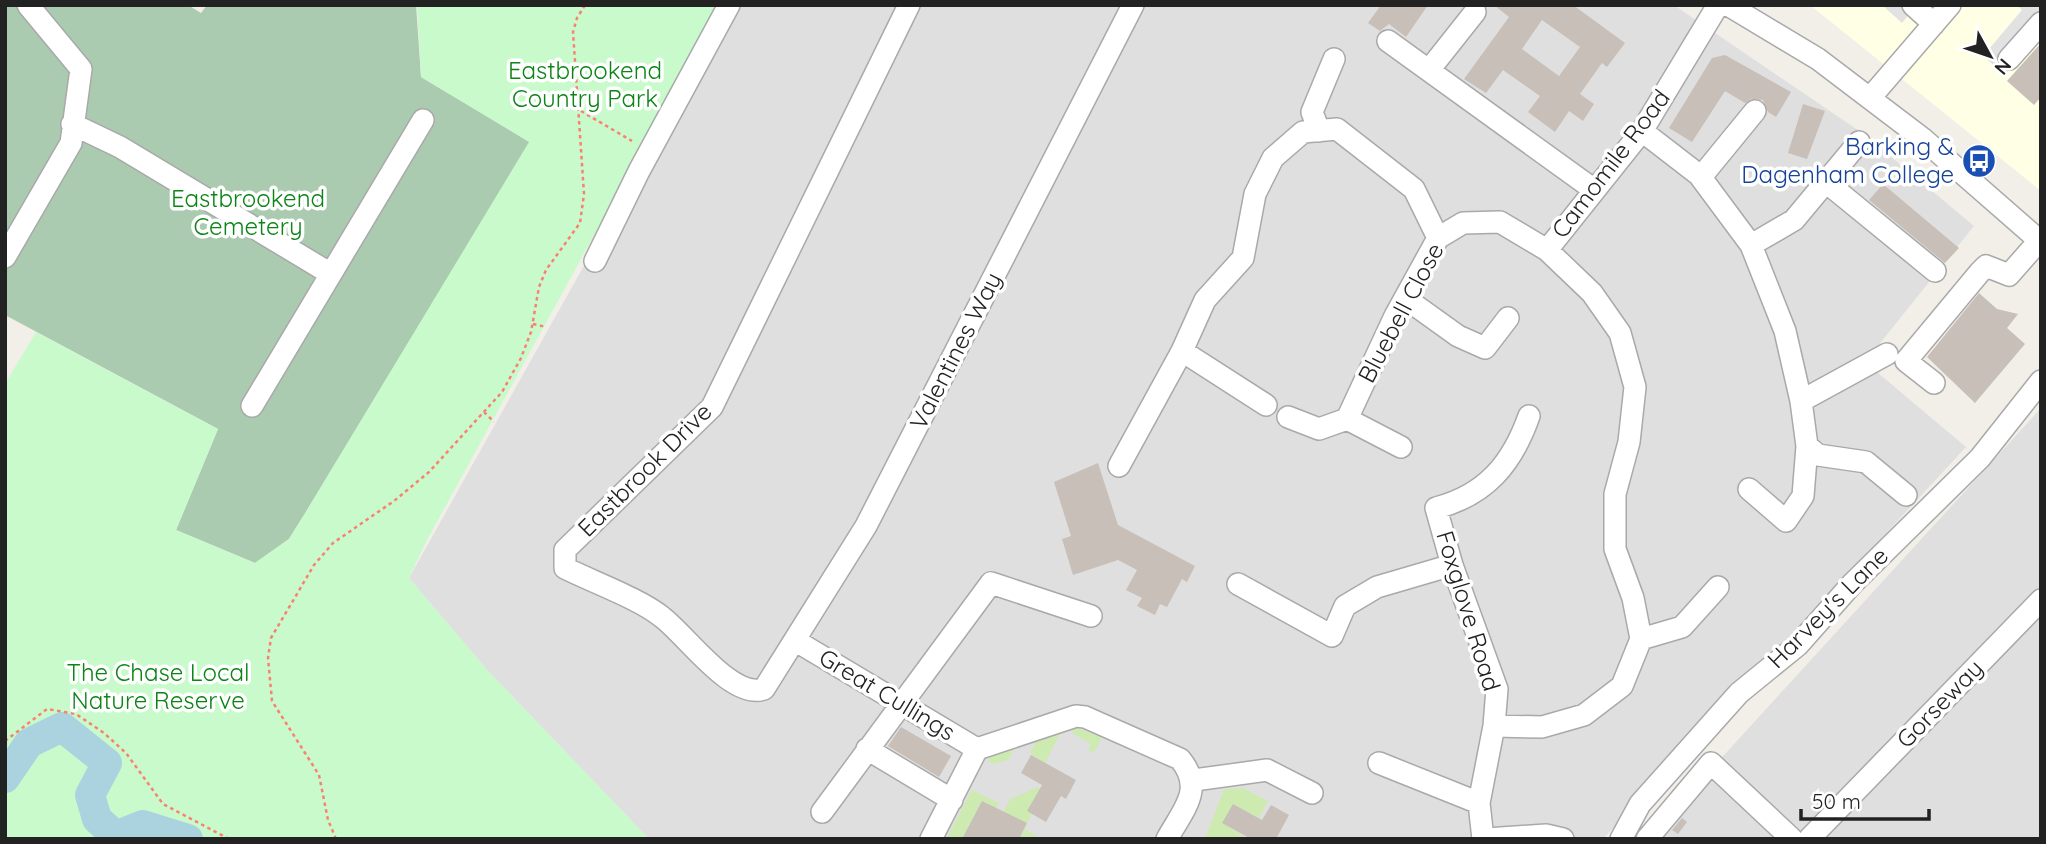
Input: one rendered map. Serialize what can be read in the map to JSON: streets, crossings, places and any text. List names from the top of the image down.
{
  "streets": {
    "street": [
      "Camomile Road",
      "Bluebell Close",
      "Valentines Way",
      "Eastbrook Drive",
      "Harvey's Lane",
      "Foxglove Road",
      "Great Cullings",
      "Gorseway"
    ]
  },
  "crossings": [
    ["Camomile Road", "Bluebell Close"],
    ["Valentines Way", "Eastbrook Drive"],
    ["Valentines Way", "Great Cullings"]
  ],
  "parks": ["Eastbrookend Country Park", "Eastbrookend Cemetery", "The Chase Local Nature Reserve"],
  "places": {
    "bus stop": ["Barking & Dagenham College"]
  },
  "scale_bar": "50 m",
  "north": "bottom right"
}
